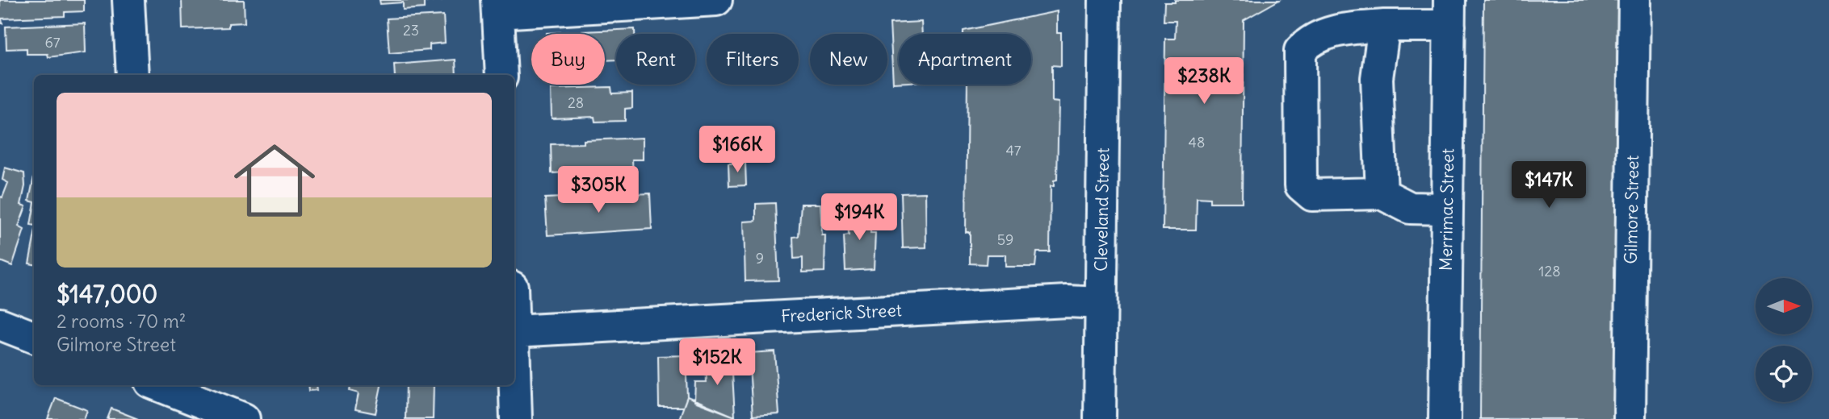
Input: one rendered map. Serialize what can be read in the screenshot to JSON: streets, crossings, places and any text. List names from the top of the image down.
{
  "streets": {
    "street": [
      "Cleveland Street",
      "Merrimac Street",
      "Gilmore Street",
      "Frederick Street"
    ]
  },
  "crossings": [
    ["Cleveland Street", "Frederick Street"]
  ],
  "house_numbers": [
    "23",
    "67",
    "28",
    "48",
    "47",
    "59",
    "9",
    "128"
  ],
  "north": "right",
  "page": {
    "chip": [
      "Buy",
      "Rent",
      "Filters",
      "New",
      "Apartment"
    ],
    "price": [
      "$238K",
      "$166K",
      "$147K",
      "$305K",
      "$194K",
      "$152K"
    ],
    "list": [
      {
        "name": "$147,000",
        "note": "2 rooms · 70 m² · Gilmore Street"
      }
    ]
  }
}
